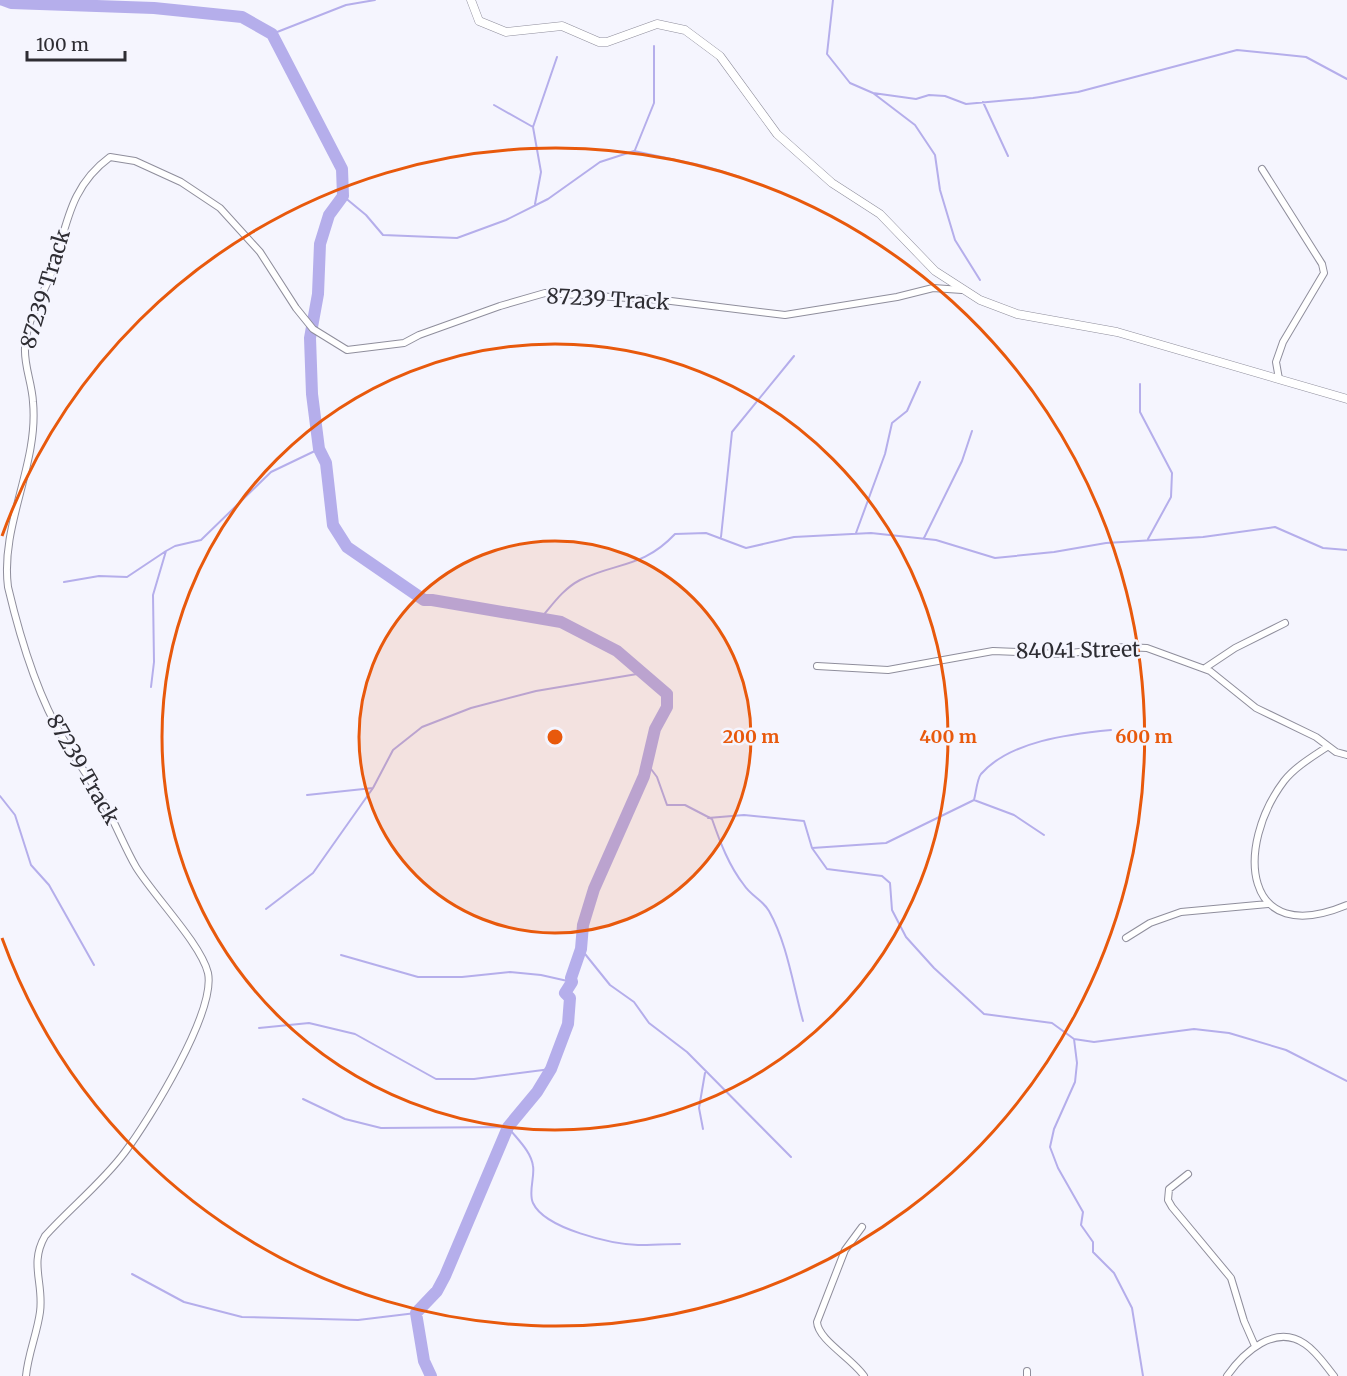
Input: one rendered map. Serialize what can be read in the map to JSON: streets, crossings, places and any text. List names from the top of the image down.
{
  "streets": {
    "street": ["87239 Track", "84041 Street"]
  },
  "scale_bar": "100 m",
  "rings": ["200 m", "400 m", "600 m"]
}
